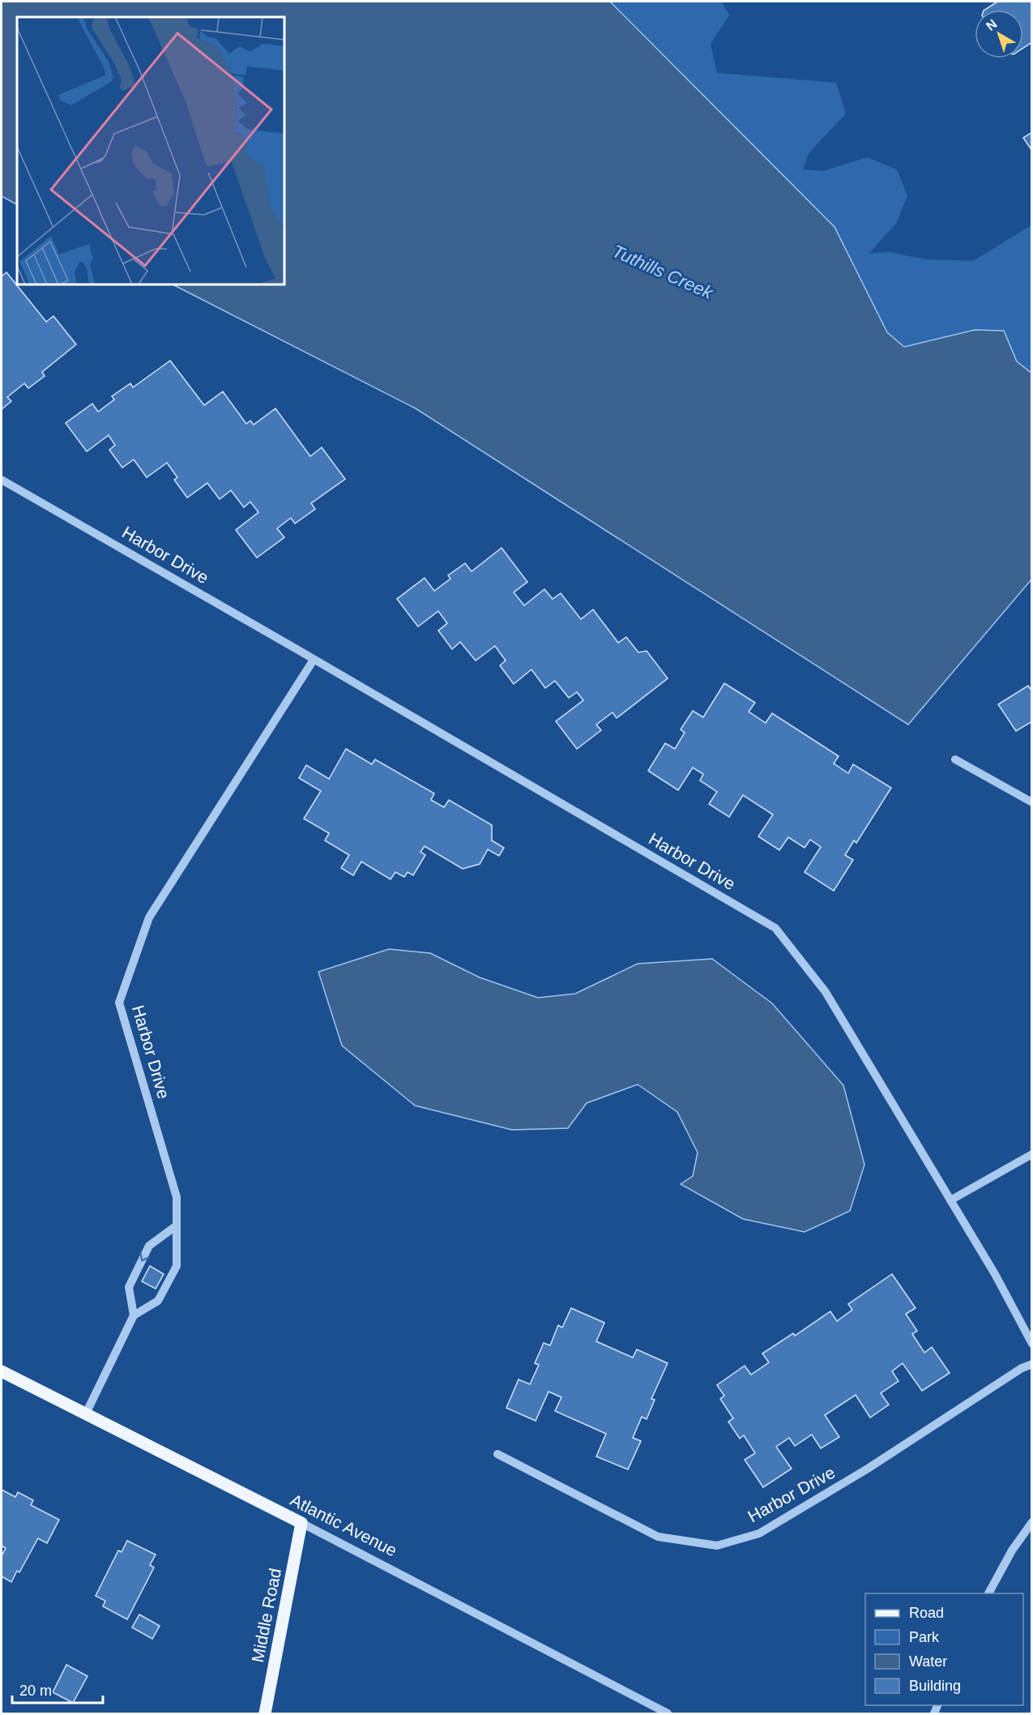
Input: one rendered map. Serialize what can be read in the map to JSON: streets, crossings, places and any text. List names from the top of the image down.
{
  "streets": {
    "main road": ["Atlantic Avenue", "Middle Road"],
    "street": ["Harbor Drive"]
  },
  "crossings": [
    ["Atlantic Avenue", "Middle Road"]
  ],
  "water": ["Tuthills Creek"],
  "legend": [
    "Road",
    "Park",
    "Water",
    "Building"
  ],
  "scale_bar": "20 m",
  "north": "top left"
}
